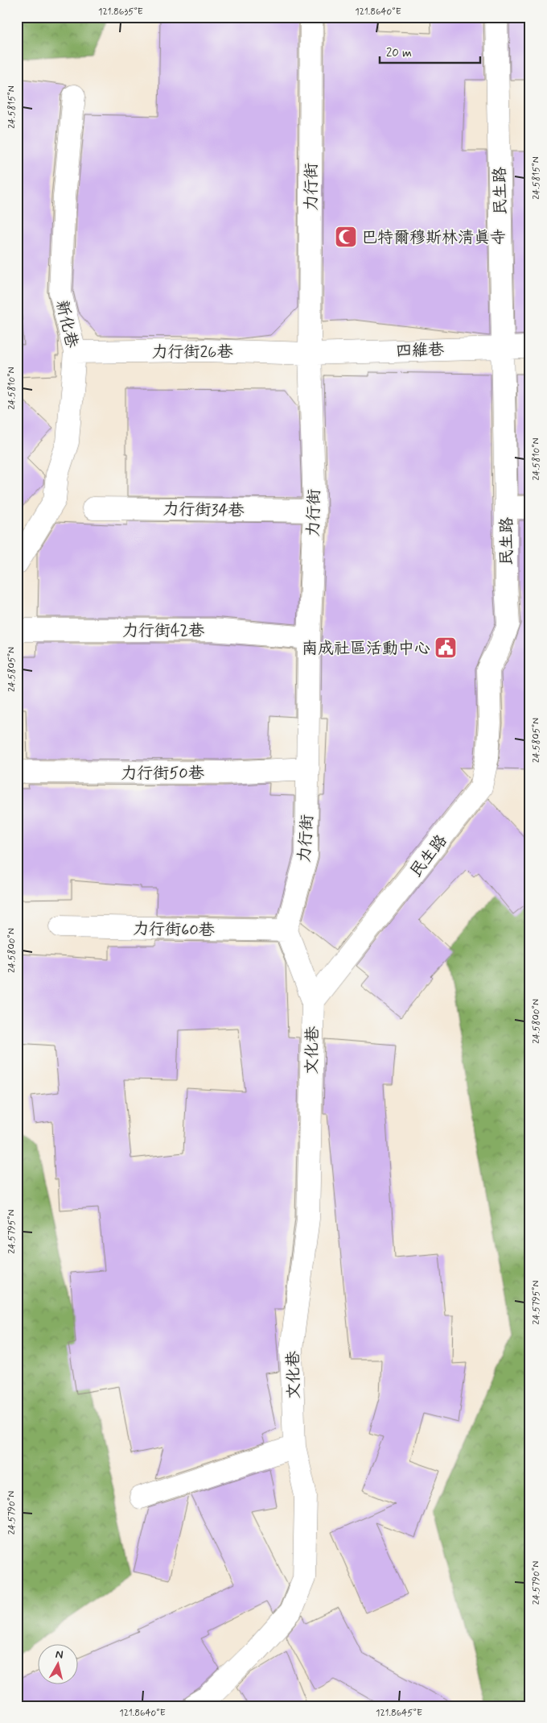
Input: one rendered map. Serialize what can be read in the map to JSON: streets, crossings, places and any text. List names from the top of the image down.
{
  "streets": {
    "street": [
      "力行街",
      "民生路",
      "新化巷",
      "四維巷",
      "力行街26巷",
      "力行街34巷",
      "力行街42巷",
      "力行街50巷",
      "力行街60巷",
      "文化巷"
    ]
  },
  "crossings": [
    ["力行街", "四維巷"],
    ["力行街", "力行街26巷"],
    ["力行街", "力行街34巷"],
    ["力行街", "力行街42巷"],
    ["力行街", "力行街50巷"],
    ["力行街", "力行街60巷"],
    ["民生路", "四維巷"],
    ["民生路", "文化巷"],
    ["新化巷", "力行街26巷"],
    ["四維巷", "力行街26巷"]
  ],
  "places": {
    "mosque": ["巴特爾穆斯林清真寺"],
    "public building": ["南成社區活動中心"]
  },
  "scale_bar": "20 m",
  "north": "top",
  "coordinates": [
    "121.8635°E",
    "121.8640°E",
    "24.5815°N",
    "24.5810°N",
    "24.5805°N",
    "24.5800°N",
    "24.5795°N",
    "24.5790°N",
    "121.8645°E"
  ]
}
